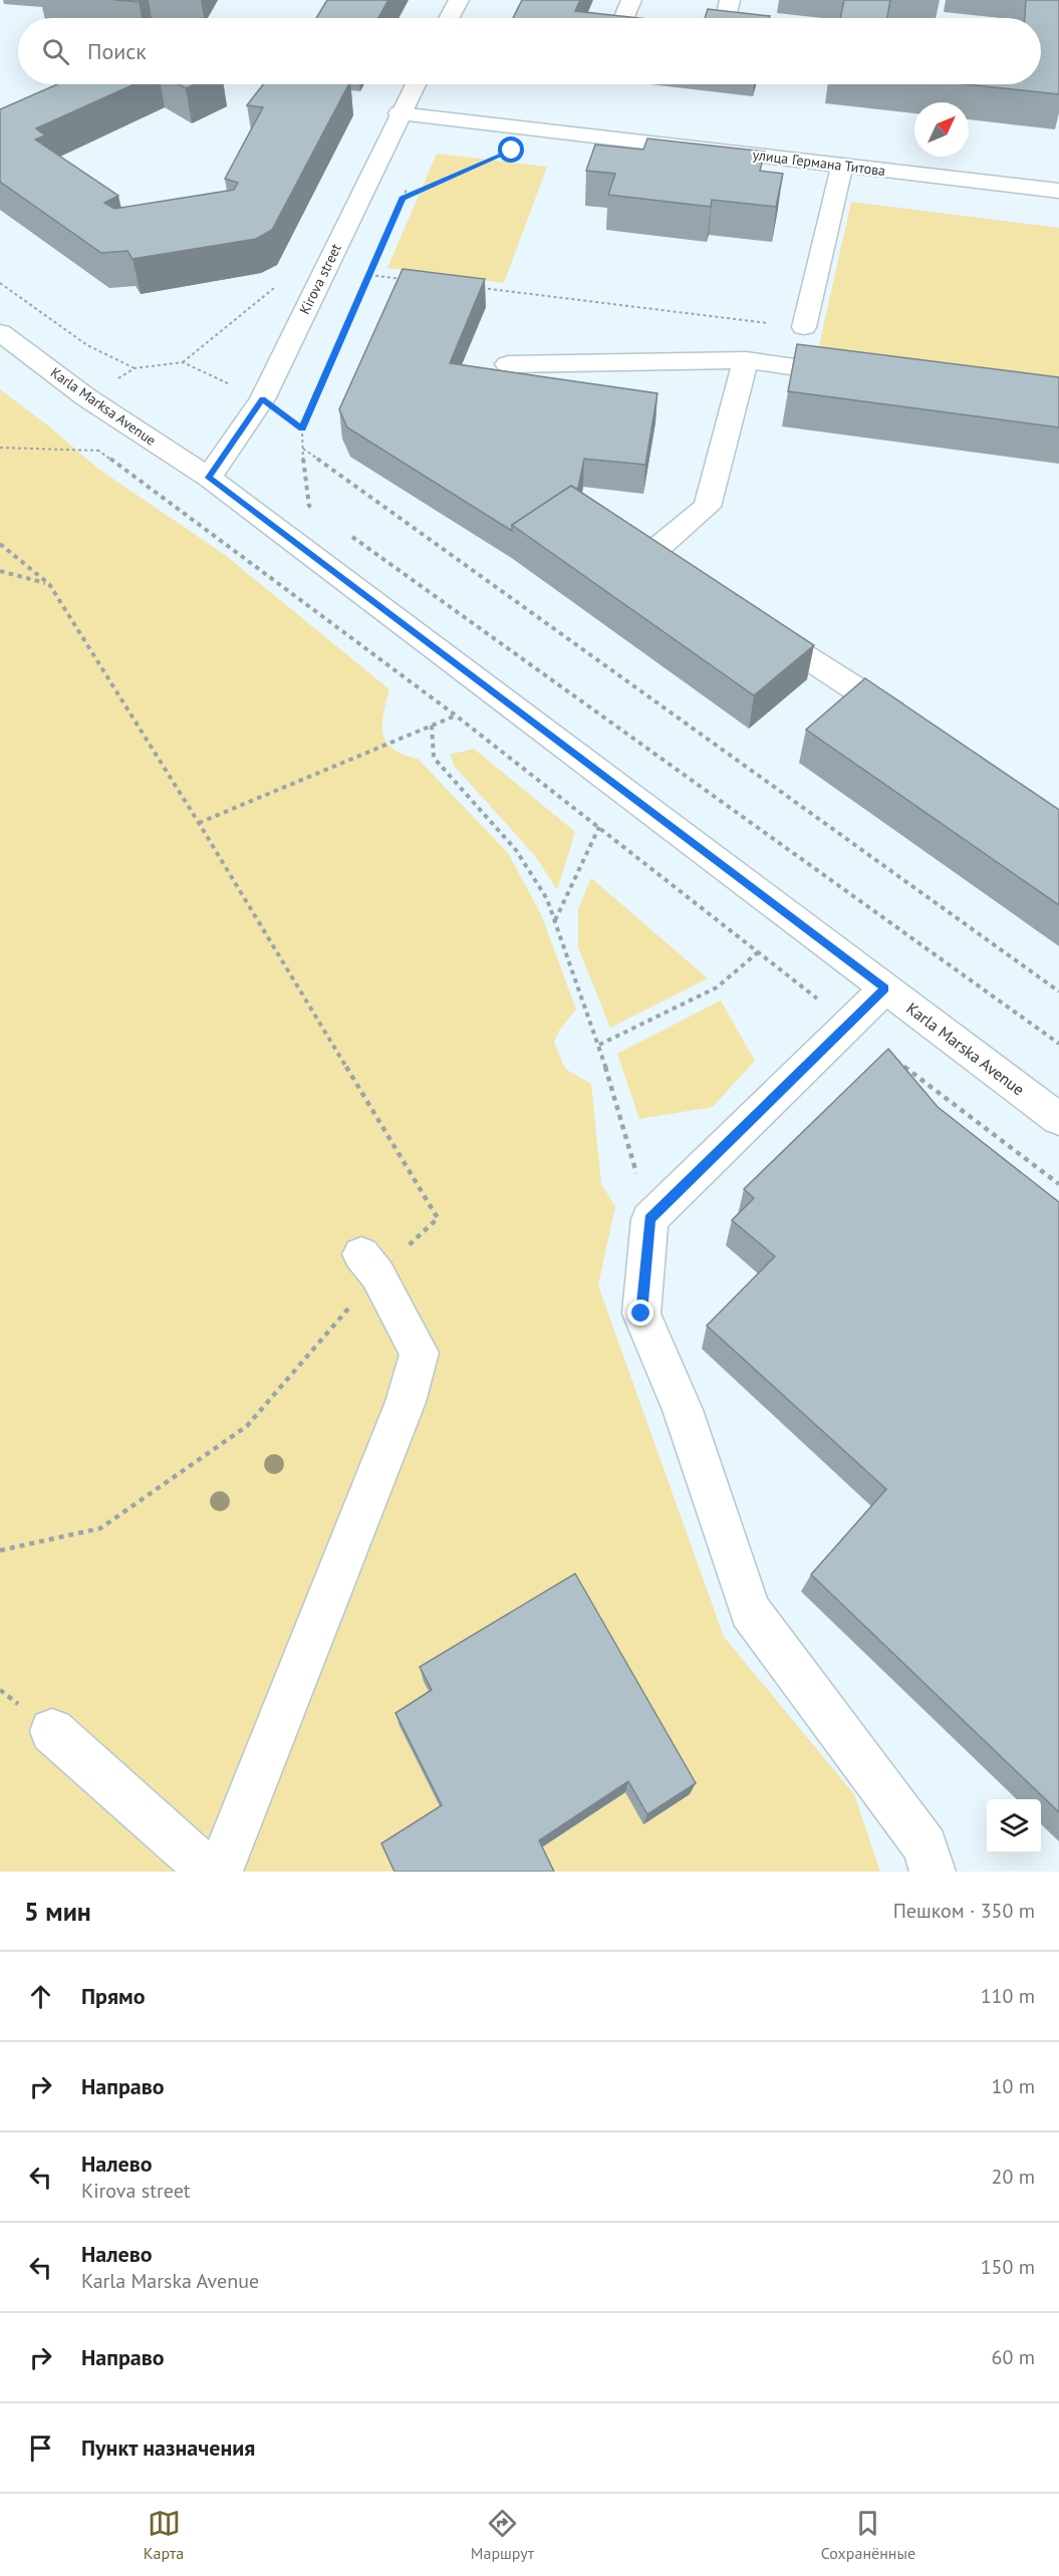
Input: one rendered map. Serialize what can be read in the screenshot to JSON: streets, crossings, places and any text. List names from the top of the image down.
{
  "streets": {
    "main road": [
      "улица Германа Титова",
      "Kirova street",
      "Karla Marksa Avenue",
      "Karla Marska Avenue"
    ]
  },
  "crossings": [
    ["улица Германа Титова", "Kirova street"],
    ["Kirova street", "Karla Marksa Avenue"],
    ["Kirova street", "Karla Marska Avenue"],
    ["Karla Marksa Avenue", "Karla Marska Avenue"]
  ],
  "north": "top right",
  "page": {
    "search": "Поиск",
    "heading": ["5 мин", "Пешком · 350 m"],
    "list": [
      ["Прямо", "110 m"],
      ["Направо", "10 m"],
      ["Налево", "Kirova street", "20 m"],
      ["Налево", "Karla Marska Avenue", "150 m"],
      ["Направо", "60 m"],
      "Пункт назначения"
    ],
    "nav": ["Карта", "Маршрут", "Сохранённые"]
  }
}
